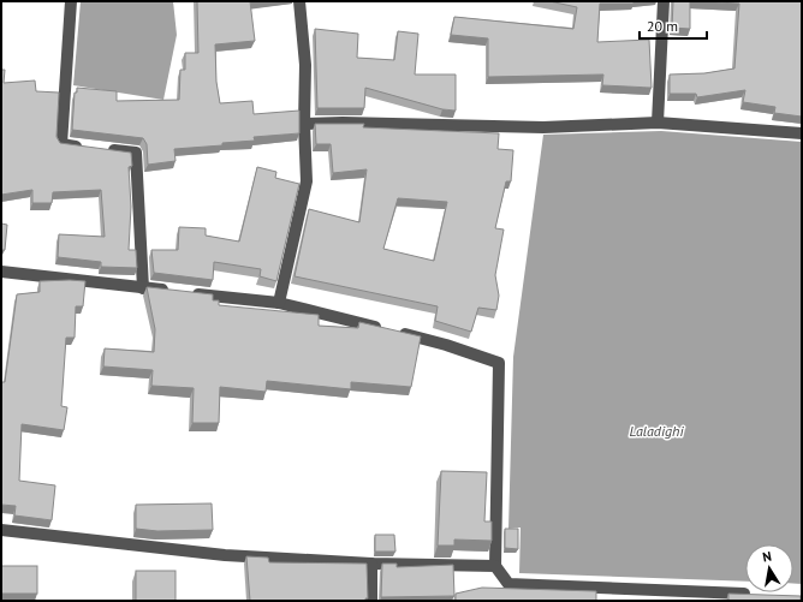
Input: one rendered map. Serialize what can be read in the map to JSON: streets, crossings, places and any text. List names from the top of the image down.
{
  "water": ["Laladighi"],
  "scale_bar": "20 m",
  "north": "top"
}
